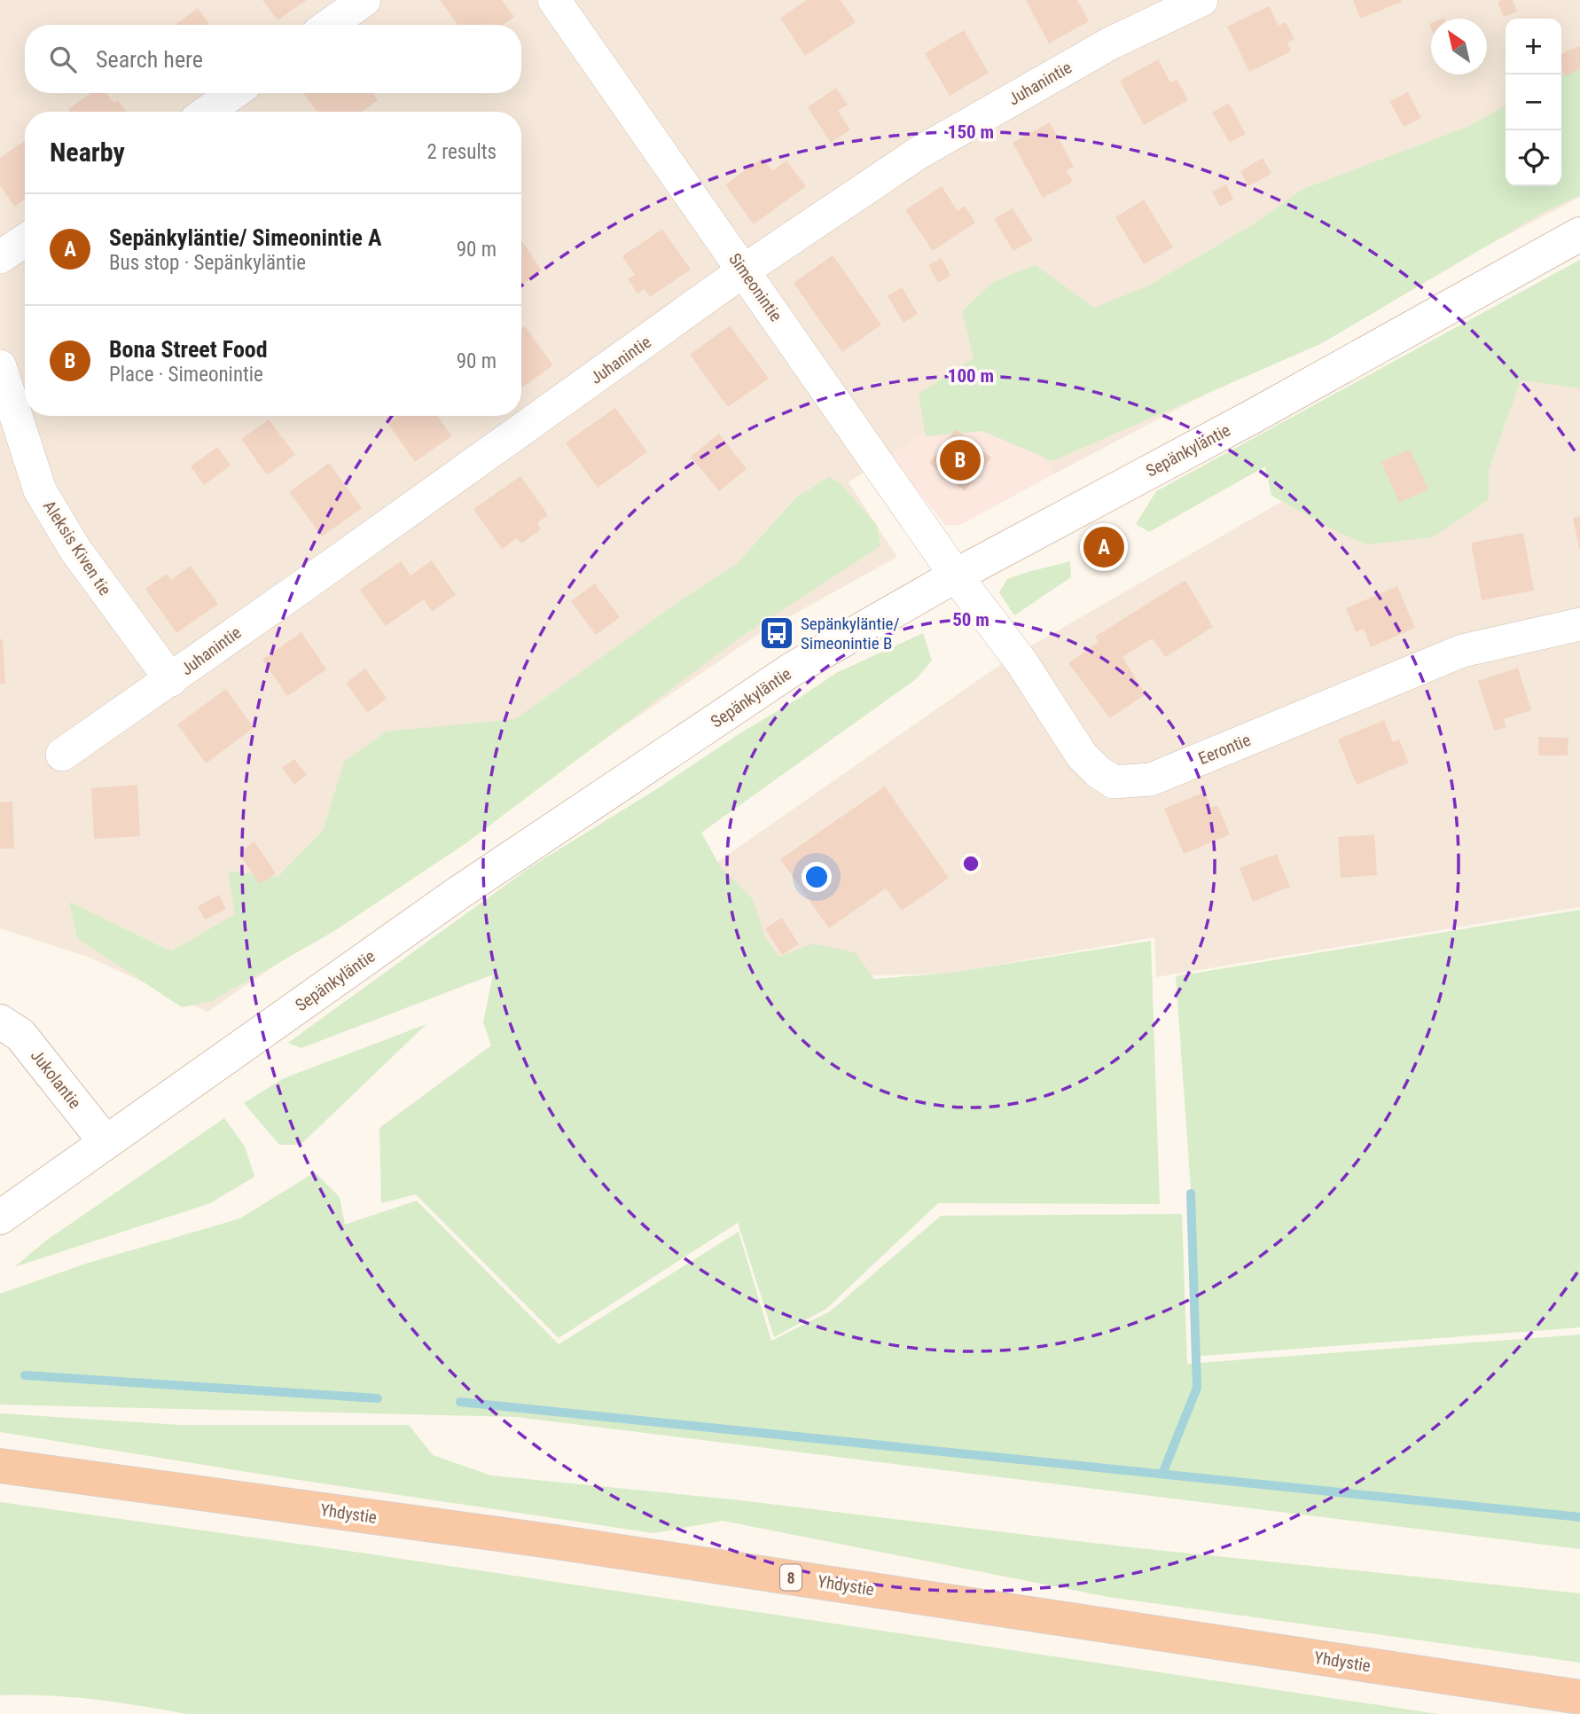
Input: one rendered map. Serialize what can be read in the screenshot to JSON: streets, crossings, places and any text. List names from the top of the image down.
{
  "streets": {
    "highway": ["Yhdystie", "8"],
    "main road": ["Sepänkyläntie", "Jukolantie"],
    "street": [
      "Juhanintie",
      "Simeonintie",
      "Aleksis Kiven tie",
      "Eerontie"
    ]
  },
  "crossings": [
    ["Juhanintie", "Simeonintie"],
    ["Juhanintie", "Aleksis Kiven tie"],
    ["Simeonintie", "Sepänkyläntie"],
    ["Simeonintie", "Eerontie"],
    ["Sepänkyläntie", "Eerontie"],
    ["Sepänkyläntie", "Jukolantie"]
  ],
  "places": {
    "bus stop": ["Sepänkyläntie/ Simeonintie B"]
  },
  "north": "top left",
  "page": {
    "map_buttons": ["+", "−"],
    "search": "Search here",
    "heading": ["Nearby", "2 results"],
    "list": [
      {
        "mark": "A",
        "name": "Sepänkyläntie/ Simeonintie A",
        "note": "Bus stop · Sepänkyläntie",
        "value": "90 m"
      },
      {
        "mark": "B",
        "name": "Bona Street Food",
        "note": "Place · Simeonintie",
        "value": "90 m"
      }
    ],
    "pins": ["B", "A"]
  },
  "rings": ["150 m", "100 m", "50 m"]
}
